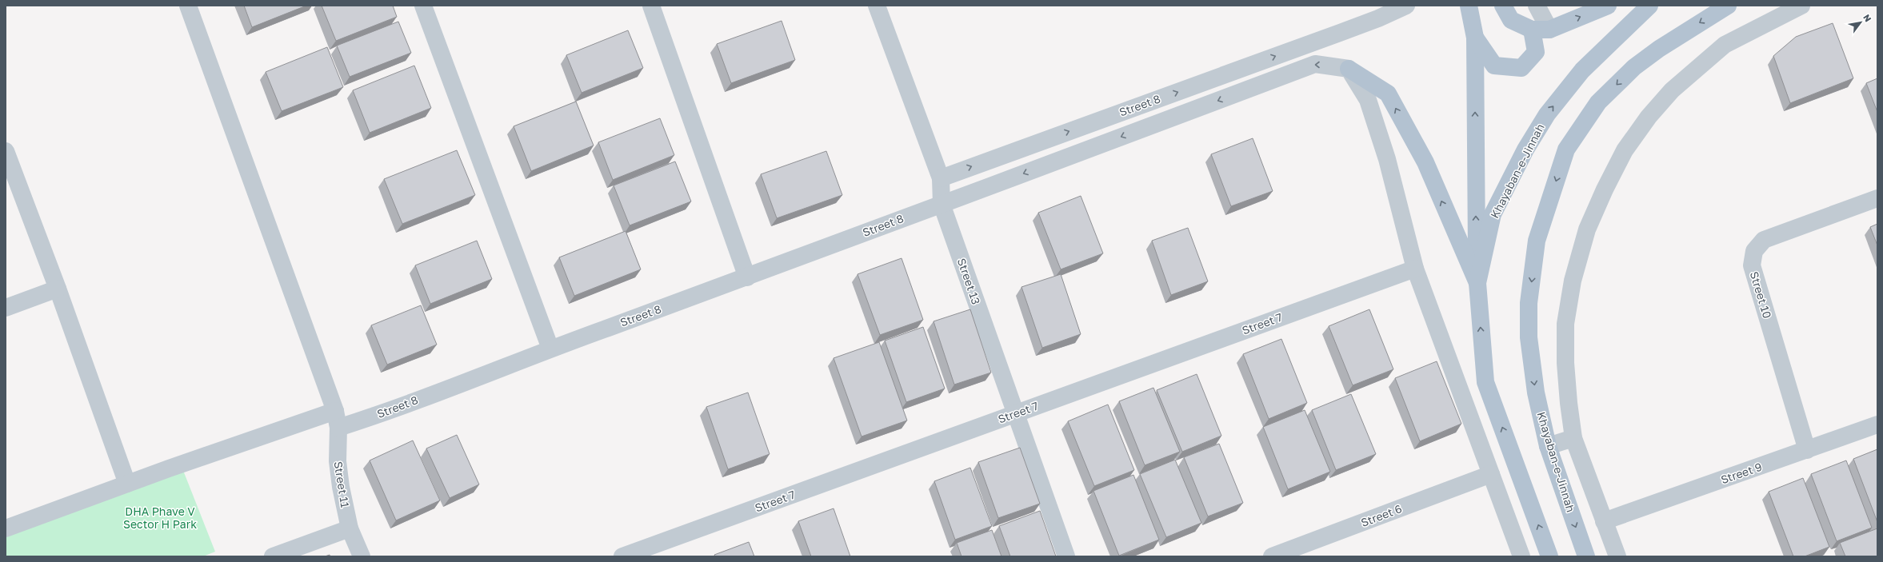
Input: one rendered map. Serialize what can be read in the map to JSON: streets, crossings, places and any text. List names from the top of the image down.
{
  "streets": {
    "main road": ["Khayaban-e-Jinnah"],
    "street": [
      "Street 8",
      "Street 13",
      "Street 10",
      "Street 7",
      "Street 9",
      "Street 11",
      "Street 6"
    ]
  },
  "crossings": [
    ["Street 8", "Street 13"],
    ["Street 8", "Street 11"],
    ["Street 13", "Street 7"],
    ["Street 10", "Street 9"]
  ],
  "parks": ["DHA Phave V Sector H Park"],
  "north": "top right"
}
